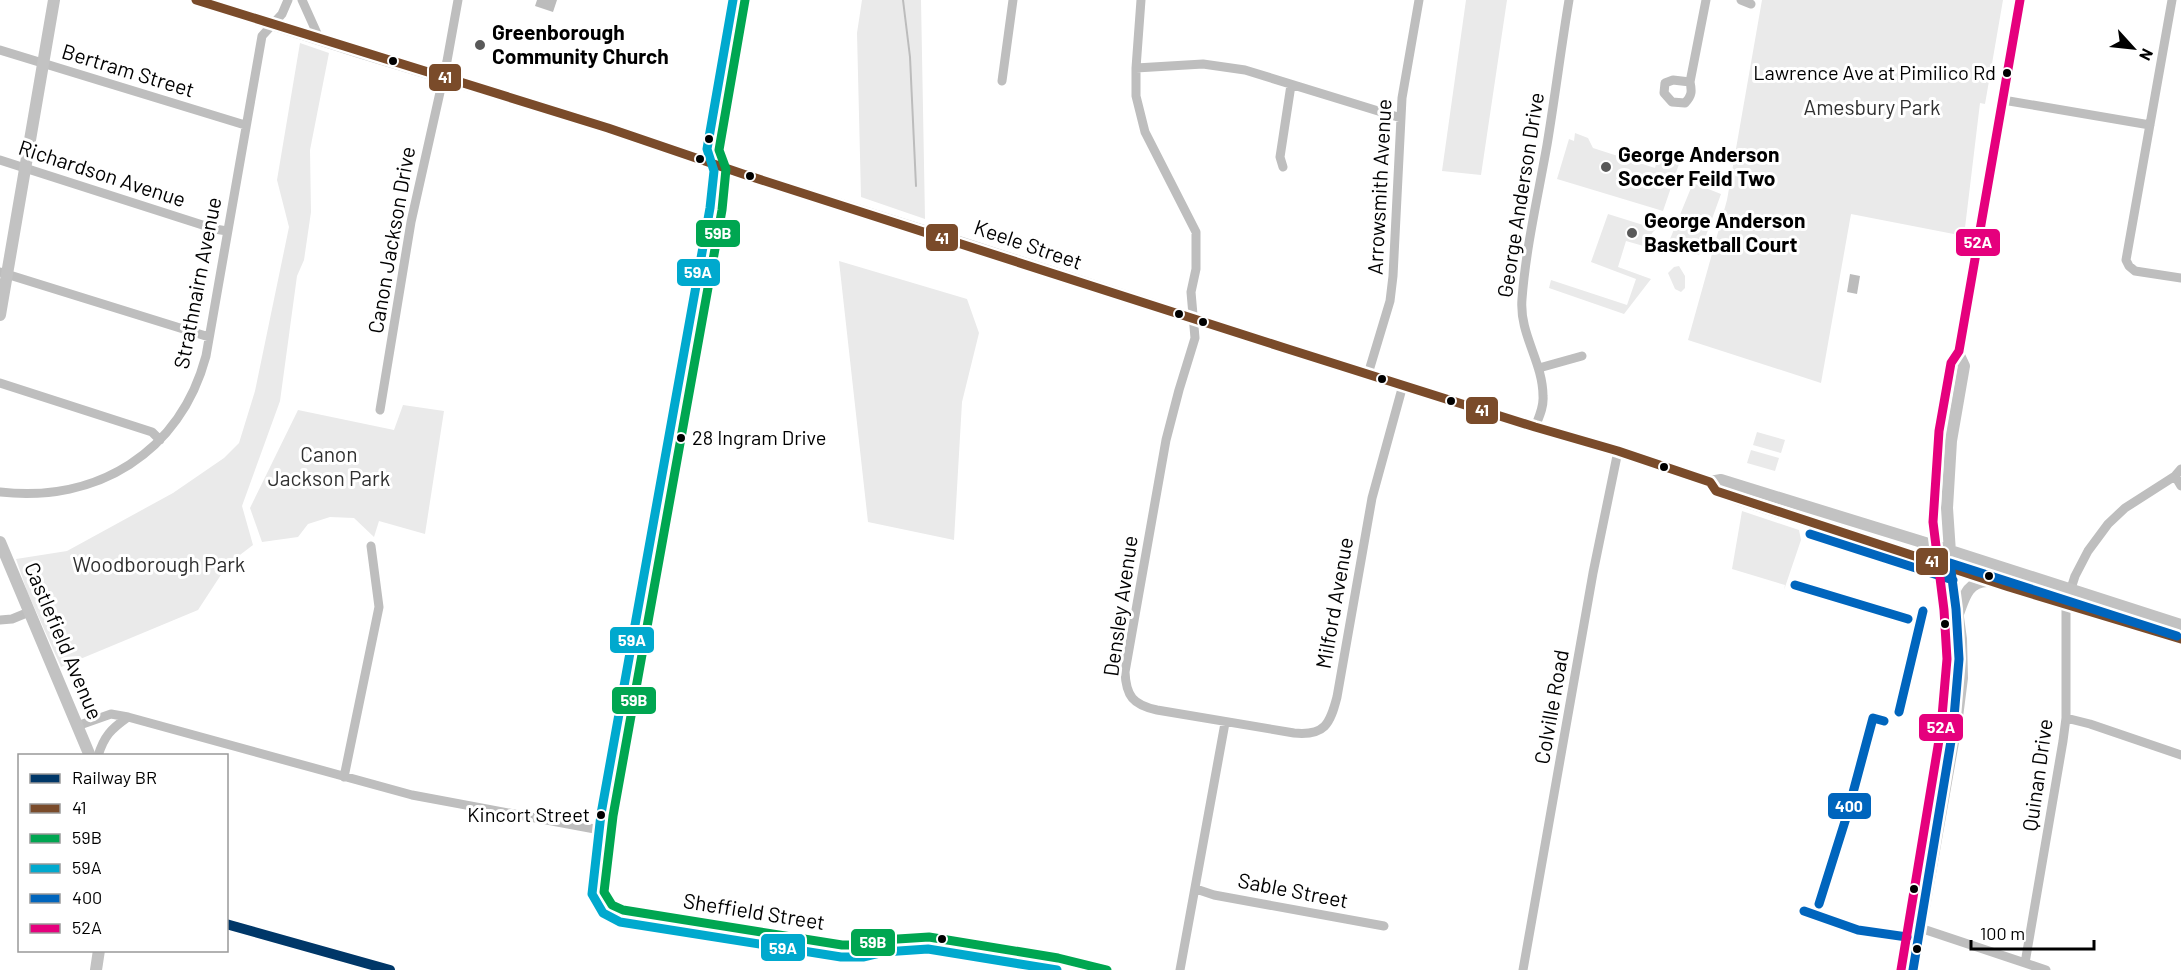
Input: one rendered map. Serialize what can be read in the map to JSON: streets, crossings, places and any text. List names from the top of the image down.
{
  "streets": {
    "main road": ["Keele Street", "Castlefield Avenue", "Sheffield Street"],
    "street": [
      "Bertram Street",
      "Richardson Avenue",
      "Arrowsmith Avenue",
      "George Anderson Drive",
      "Canon Jackson Drive",
      "Strathnairn Avenue",
      "Milford Avenue",
      "Densley Avenue",
      "Colville Road",
      "Quinan Drive",
      "Sable Street"
    ]
  },
  "crossings": [
    ["Bertram Street", "Strathnairn Avenue"],
    ["Richardson Avenue", "Strathnairn Avenue"],
    ["Arrowsmith Avenue", "Keele Street"],
    ["George Anderson Drive", "Keele Street"],
    ["Canon Jackson Drive", "Keele Street"],
    ["Keele Street", "Strathnairn Avenue"],
    ["Keele Street", "Milford Avenue"],
    ["Keele Street", "Densley Avenue"],
    ["Keele Street", "Colville Road"],
    ["Keele Street", "Quinan Drive"],
    ["Milford Avenue", "Densley Avenue"]
  ],
  "parks": ["Amesbury Park", "Canon Jackson Park", "Woodborough Park"],
  "places": [
    "Greenborough Community Church",
    "Lawrence Ave at Pimilico Rd",
    "George Anderson Soccer Feild Two",
    "George Anderson Basketball Court",
    "28 Ingram Drive",
    "Kincort Street"
  ],
  "lines": [
    "transit line 41",
    "transit line 59B",
    "transit line 59A",
    "transit line 52A",
    "transit line 400",
    "rail line BR"
  ],
  "legend": [
    "Railway BR",
    "41",
    "59B",
    "59A",
    "400",
    "52A"
  ],
  "scale_bar": "100 m",
  "north": "bottom right"
}
